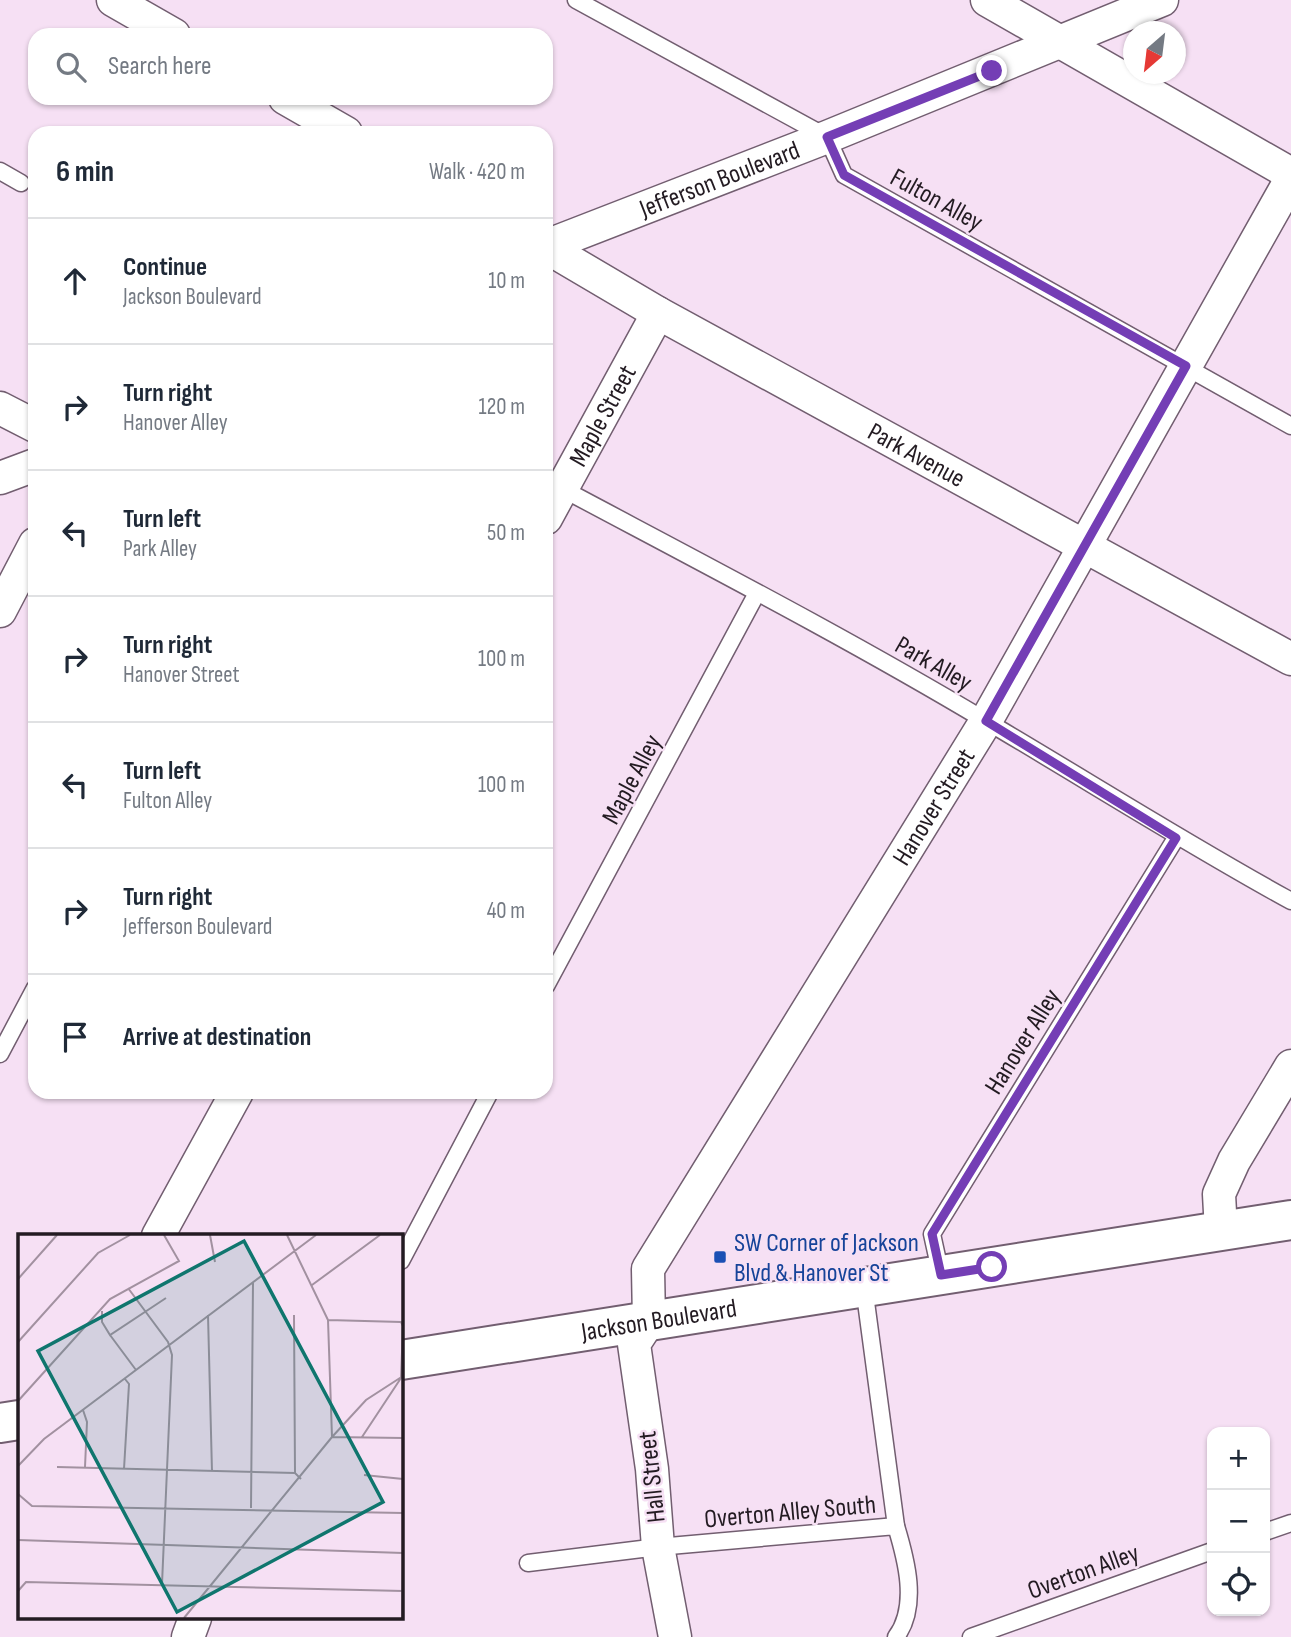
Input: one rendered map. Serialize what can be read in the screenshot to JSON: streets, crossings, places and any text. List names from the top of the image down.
{
  "streets": {
    "street": [
      "Jefferson Boulevard",
      "Maple Street",
      "Park Avenue",
      "Hanover Street",
      "Jackson Boulevard",
      "Hall Street"
    ],
    "lane": [
      "Fulton Alley",
      "Park Alley",
      "Maple Alley",
      "Hanover Alley",
      "Overton Alley South",
      "Overton Alley"
    ]
  },
  "crossings": [
    ["Jefferson Boulevard", "Fulton Alley"],
    ["Fulton Alley", "Hanover Street"],
    ["Maple Street", "Park Avenue"],
    ["Maple Street", "Park Alley"],
    ["Park Avenue", "Hanover Street"],
    ["Park Alley", "Maple Alley"],
    ["Park Alley", "Hanover Street"],
    ["Park Alley", "Hanover Alley"],
    ["Hanover Street", "Jackson Boulevard"],
    ["Hanover Street", "Hall Street"],
    ["Hanover Alley", "Jackson Boulevard"],
    ["Jackson Boulevard", "Hall Street"],
    ["Hall Street", "Overton Alley South"]
  ],
  "places": {
    "transit": ["SW Corner of Jackson Blvd & Hanover St"]
  },
  "north": "bottom left",
  "page": {
    "search": "Search here",
    "heading": ["6 min", "Walk · 420 m"],
    "list": [
      ["Continue", "Jackson Boulevard", "10 m"],
      ["Turn right", "Hanover Alley", "120 m"],
      ["Turn left", "Park Alley", "50 m"],
      ["Turn right", "Hanover Street", "100 m"],
      ["Turn left", "Fulton Alley", "100 m"],
      ["Turn right", "Jefferson Boulevard", "40 m"],
      "Arrive at destination"
    ],
    "map_buttons": ["+", "−"]
  }
}
